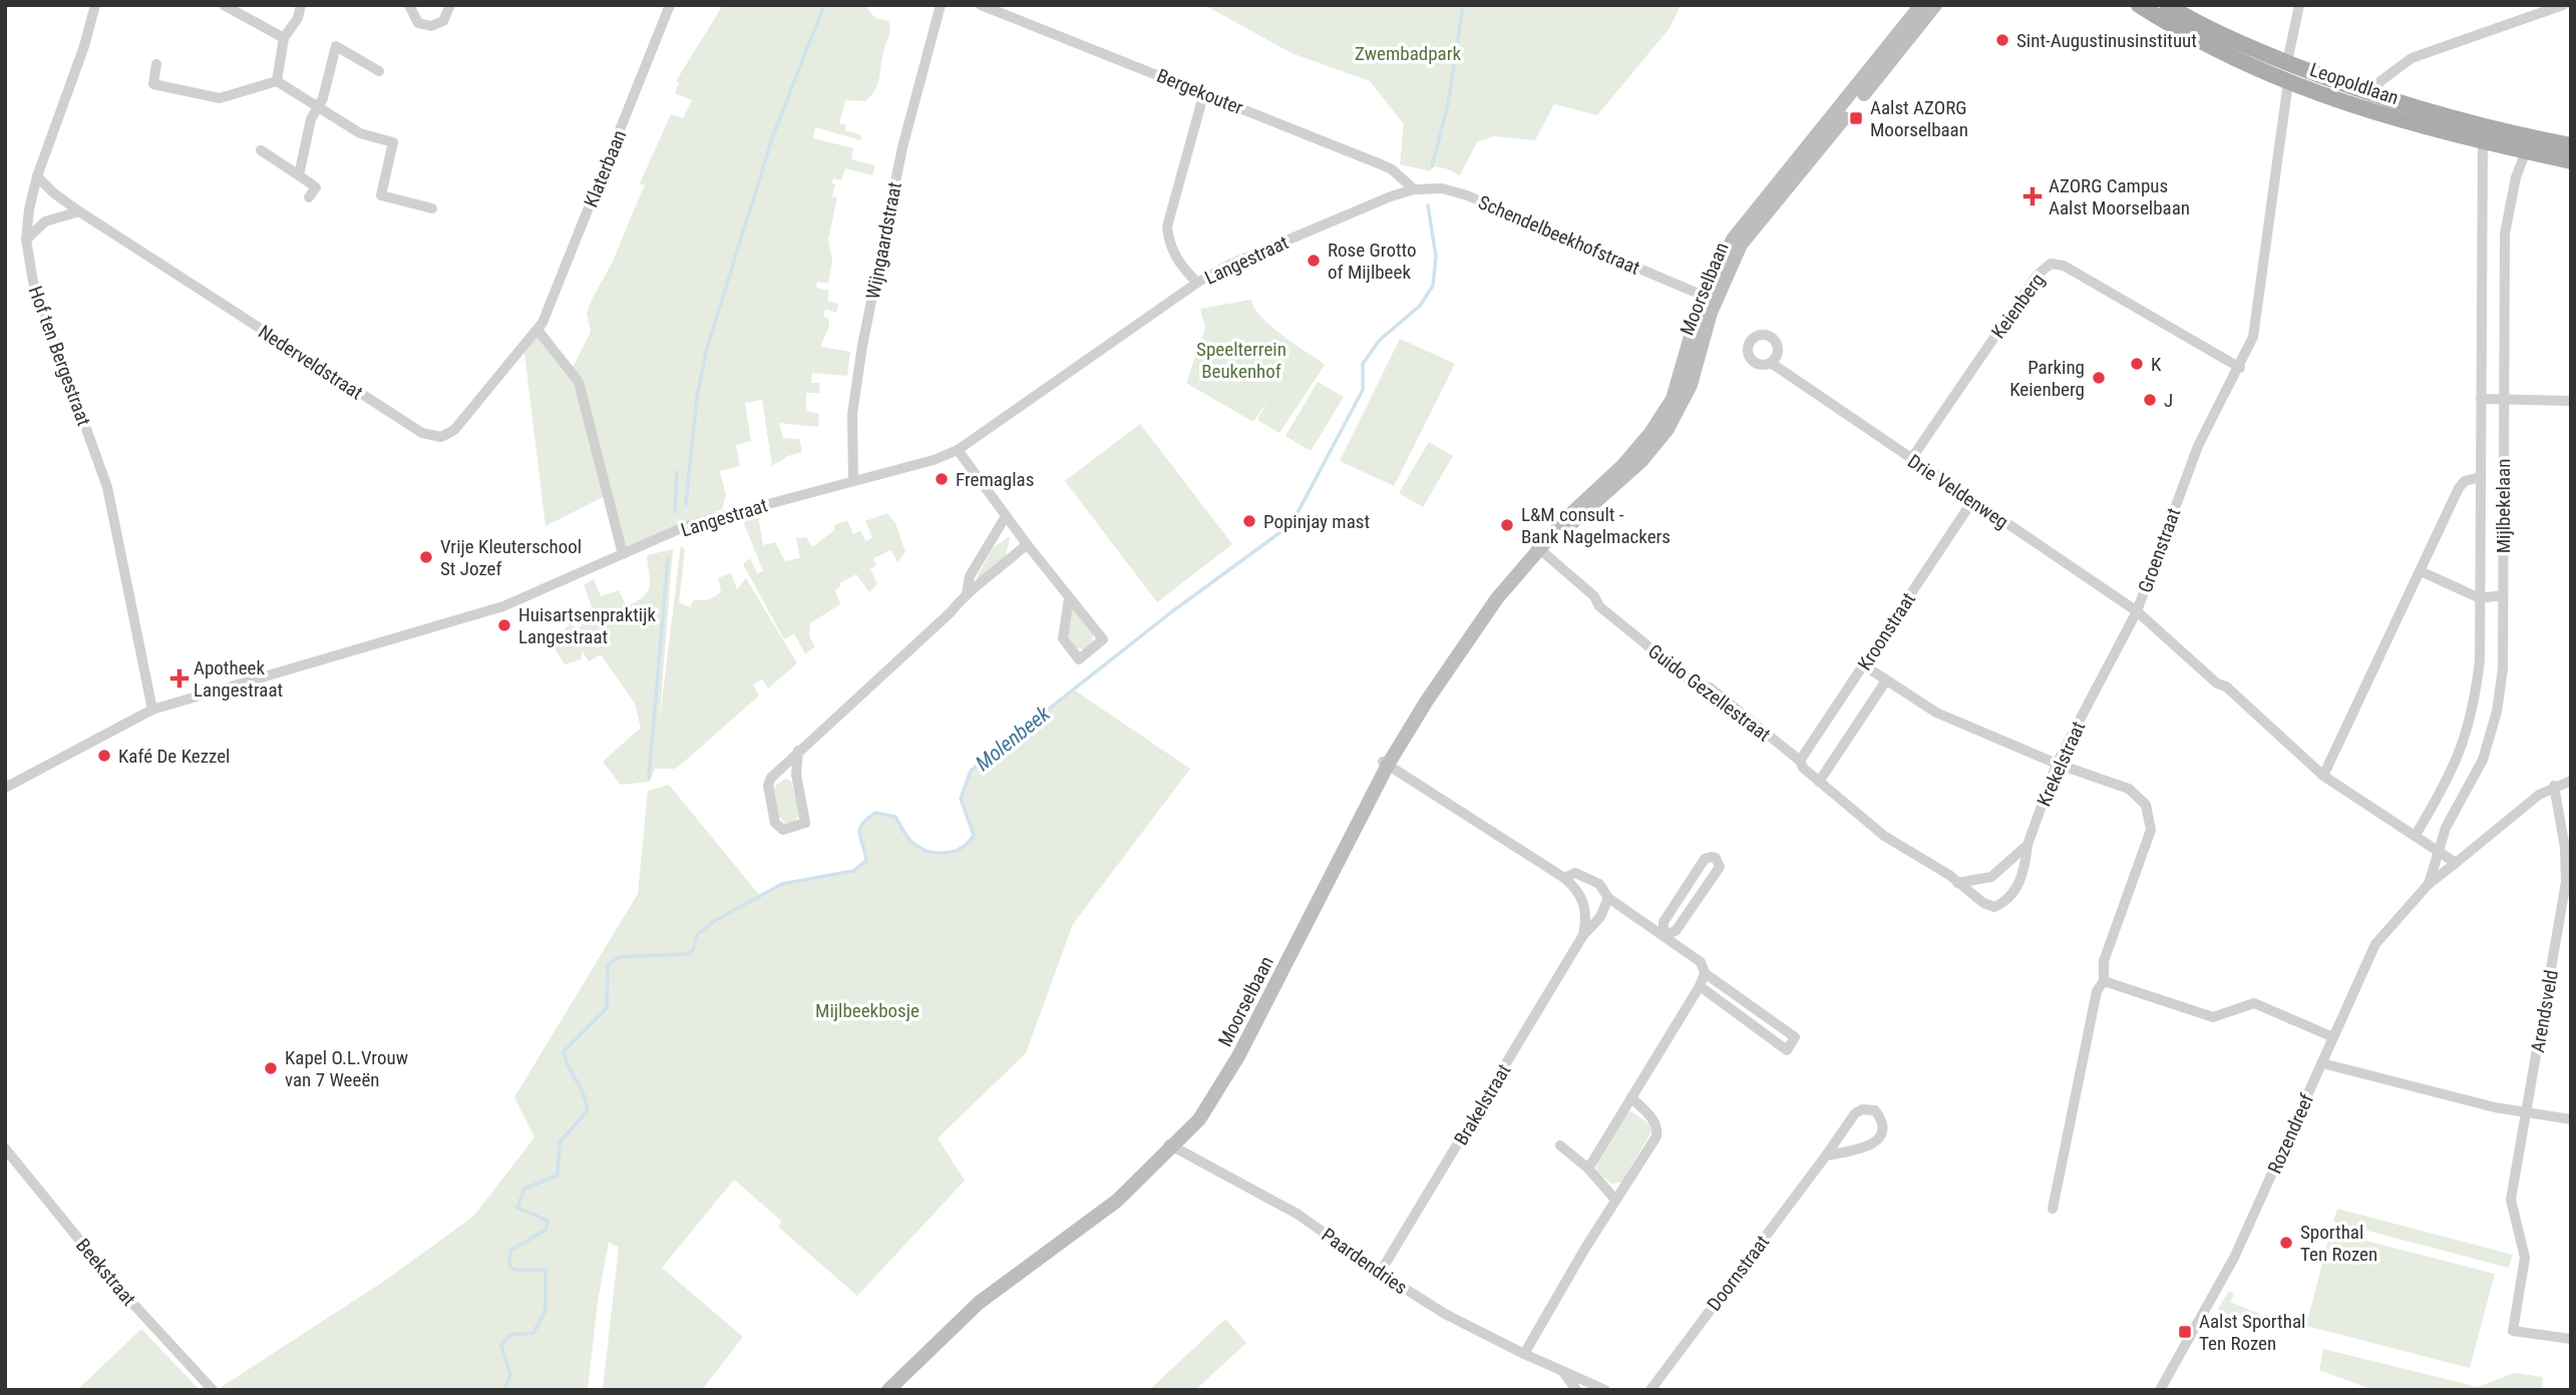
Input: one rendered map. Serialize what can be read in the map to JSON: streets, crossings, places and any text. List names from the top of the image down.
{
  "streets": {
    "main road": ["Leopoldlaan", "Moorselbaan"],
    "street": [
      "Bergekouter",
      "Klaterbaan",
      "Schendelbeekhofstraat",
      "Wijngaardstraat",
      "Langestraat",
      "Keienberg",
      "Hof ten Bergestraat",
      "Nederveldstraat",
      "Drie Veldenweg",
      "Mijlbekelaan",
      "Groenstraat",
      "Kroonstraat",
      "Guido Gezellestraat",
      "Krekelstraat",
      "Arendsveld",
      "Brakelstraat",
      "Rozendreef",
      "Paardendries",
      "Beekstraat",
      "Doornstraat"
    ]
  },
  "crossings": [
    ["Leopoldlaan", "Mijlbekelaan"],
    ["Leopoldlaan", "Groenstraat"],
    ["Bergekouter", "Schendelbeekhofstraat"],
    ["Bergekouter", "Langestraat"],
    ["Klaterbaan", "Nederveldstraat"],
    ["Schendelbeekhofstraat", "Langestraat"],
    ["Schendelbeekhofstraat", "Moorselbaan"],
    ["Wijngaardstraat", "Langestraat"],
    ["Langestraat", "Hof ten Bergestraat"],
    ["Moorselbaan", "Guido Gezellestraat"],
    ["Moorselbaan", "Paardendries"],
    ["Keienberg", "Drie Veldenweg"],
    ["Keienberg", "Groenstraat"],
    ["Hof ten Bergestraat", "Nederveldstraat"],
    ["Drie Veldenweg", "Groenstraat"],
    ["Drie Veldenweg", "Kroonstraat"],
    ["Drie Veldenweg", "Krekelstraat"],
    ["Mijlbekelaan", "Groenstraat"],
    ["Mijlbekelaan", "Rozendreef"],
    ["Groenstraat", "Krekelstraat"],
    ["Groenstraat", "Rozendreef"],
    ["Kroonstraat", "Guido Gezellestraat"],
    ["Guido Gezellestraat", "Krekelstraat"],
    ["Brakelstraat", "Paardendries"]
  ],
  "water": ["Molenbeek"],
  "parks": ["Zwembadpark", "Speelterrein Beukenhof", "Mijlbeekbosje"],
  "places": {
    "other": [
      "Sint-Augustinusinstituut",
      "Rose Grotto of Mijlbeek",
      "K",
      "Parking Keienberg",
      "J",
      "Fremaglas",
      "Popinjay mast",
      "L&M consult - Bank Nagelmackers",
      "Vrije Kleuterschool St Jozef",
      "Huisartsenpraktijk Langestraat",
      "Kafé De Kezzel",
      "Kapel O.L.Vrouw van 7 Weeën",
      "Sporthal Ten Rozen"
    ],
    "transit": ["Aalst AZORG Moorselbaan", "Aalst Sporthal Ten Rozen"],
    "health": ["AZORG Campus Aalst Moorselbaan", "Apotheek Langestraat"]
  }
}
